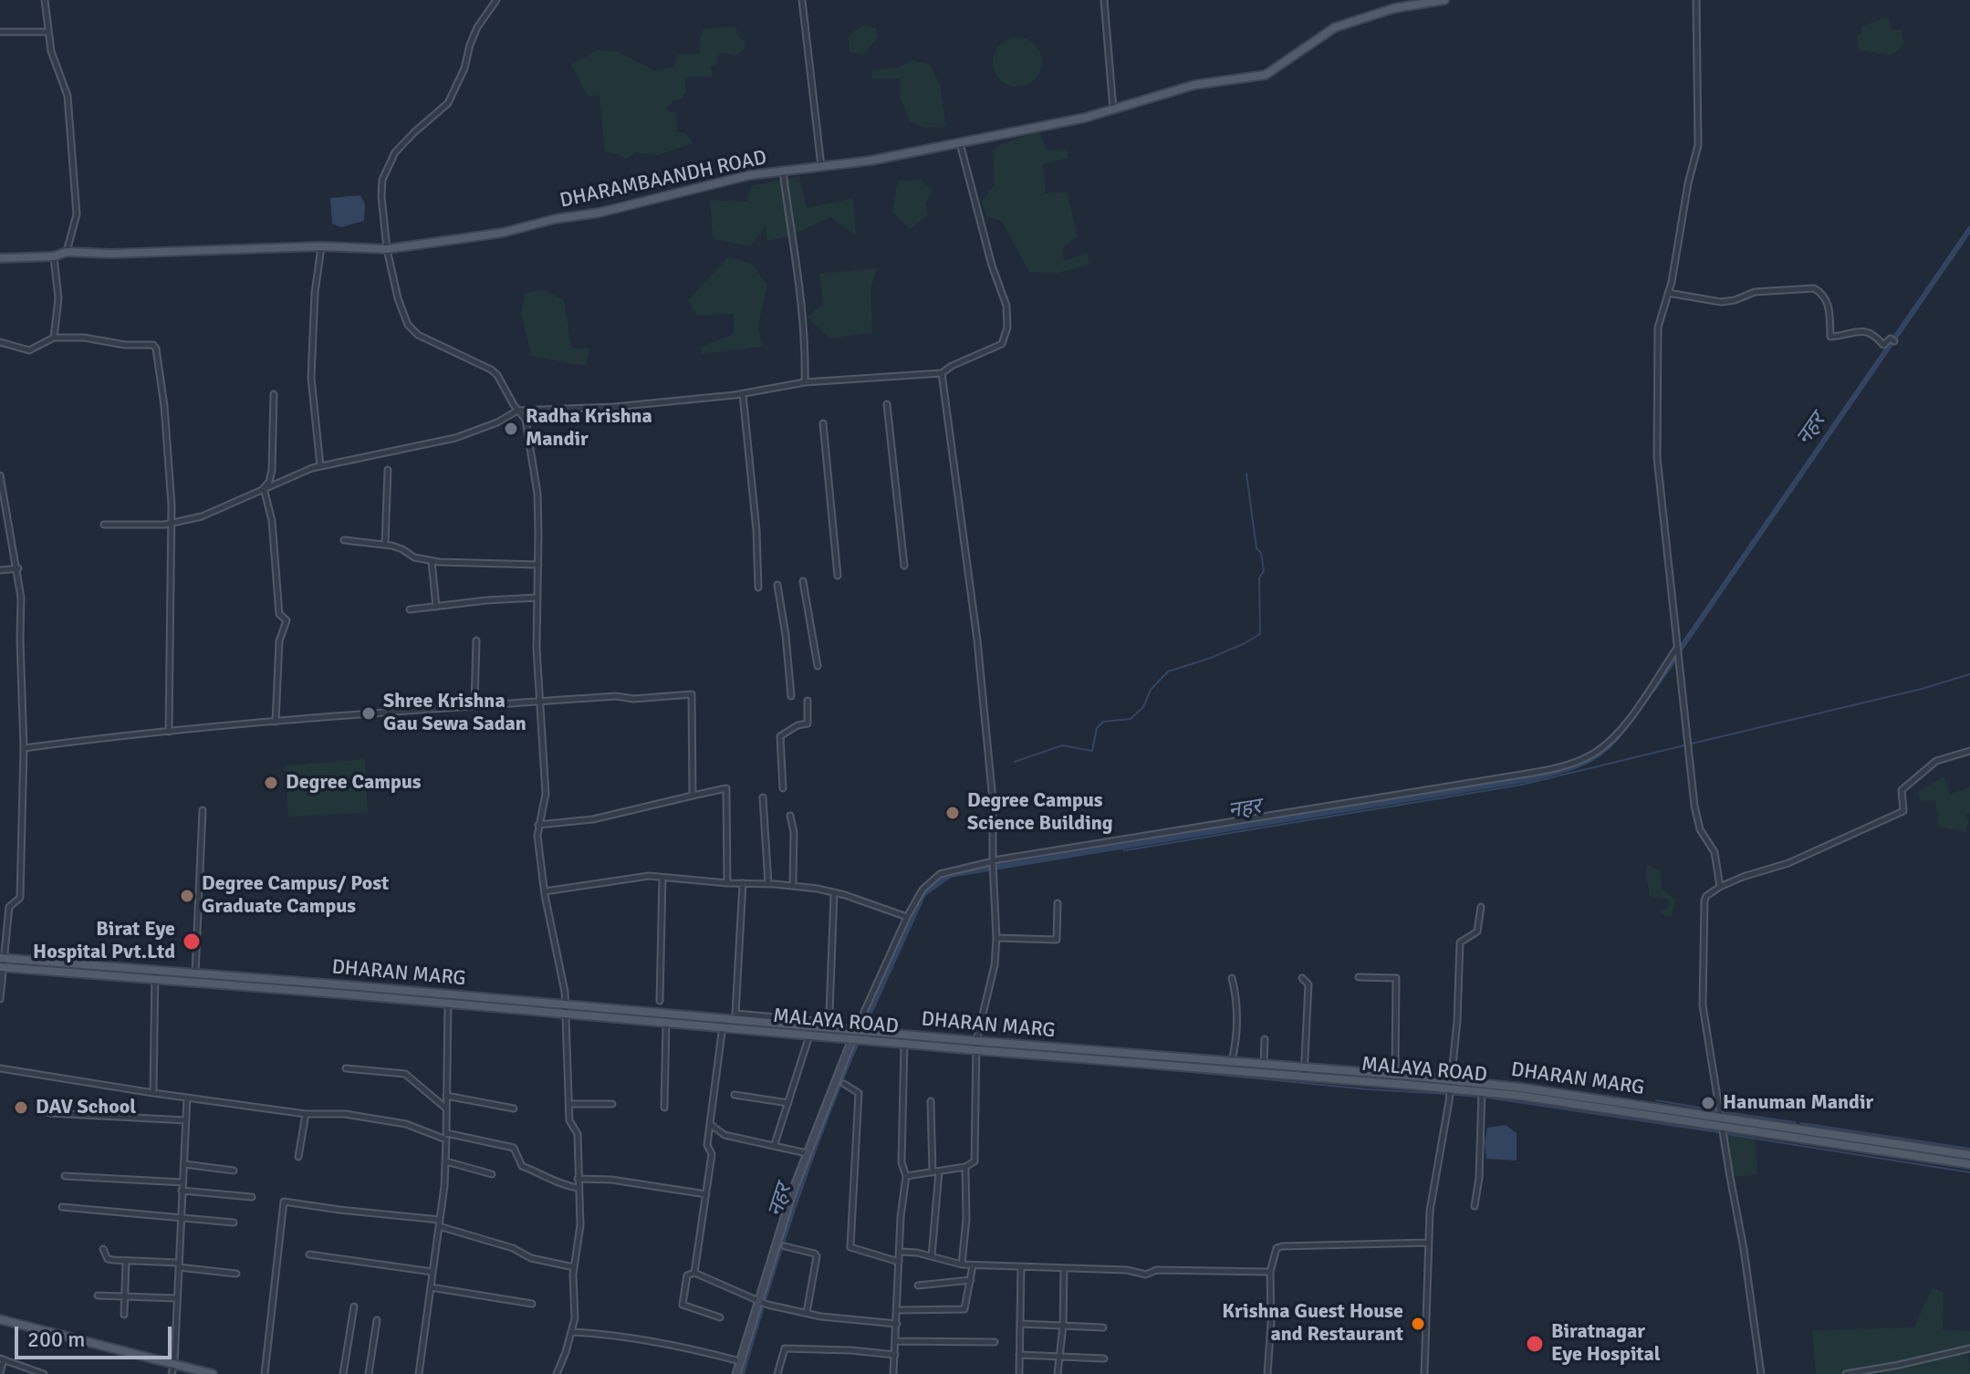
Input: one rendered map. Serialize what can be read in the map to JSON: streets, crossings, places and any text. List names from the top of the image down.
{
  "streets": {
    "main road": ["DHARAMBAANDH ROAD", "DHARAN MARG", "MALAYA ROAD"]
  },
  "crossings": [
    ["DHARAN MARG", "MALAYA ROAD"]
  ],
  "water": ["नहर"],
  "places": [
    "Radha Krishna Mandir",
    "Shree Krishna Gau Sewa Sadan",
    "Degree Campus",
    "Degree Campus Science Building",
    "Degree Campus/ Post Graduate Campus",
    "Birat Eye Hospital Pvt.Ltd",
    "Hanuman Mandir",
    "DAV School",
    "Krishna Guest House and Restaurant",
    "Biratnagar Eye Hospital"
  ],
  "scale_bar": "200 m"
}
